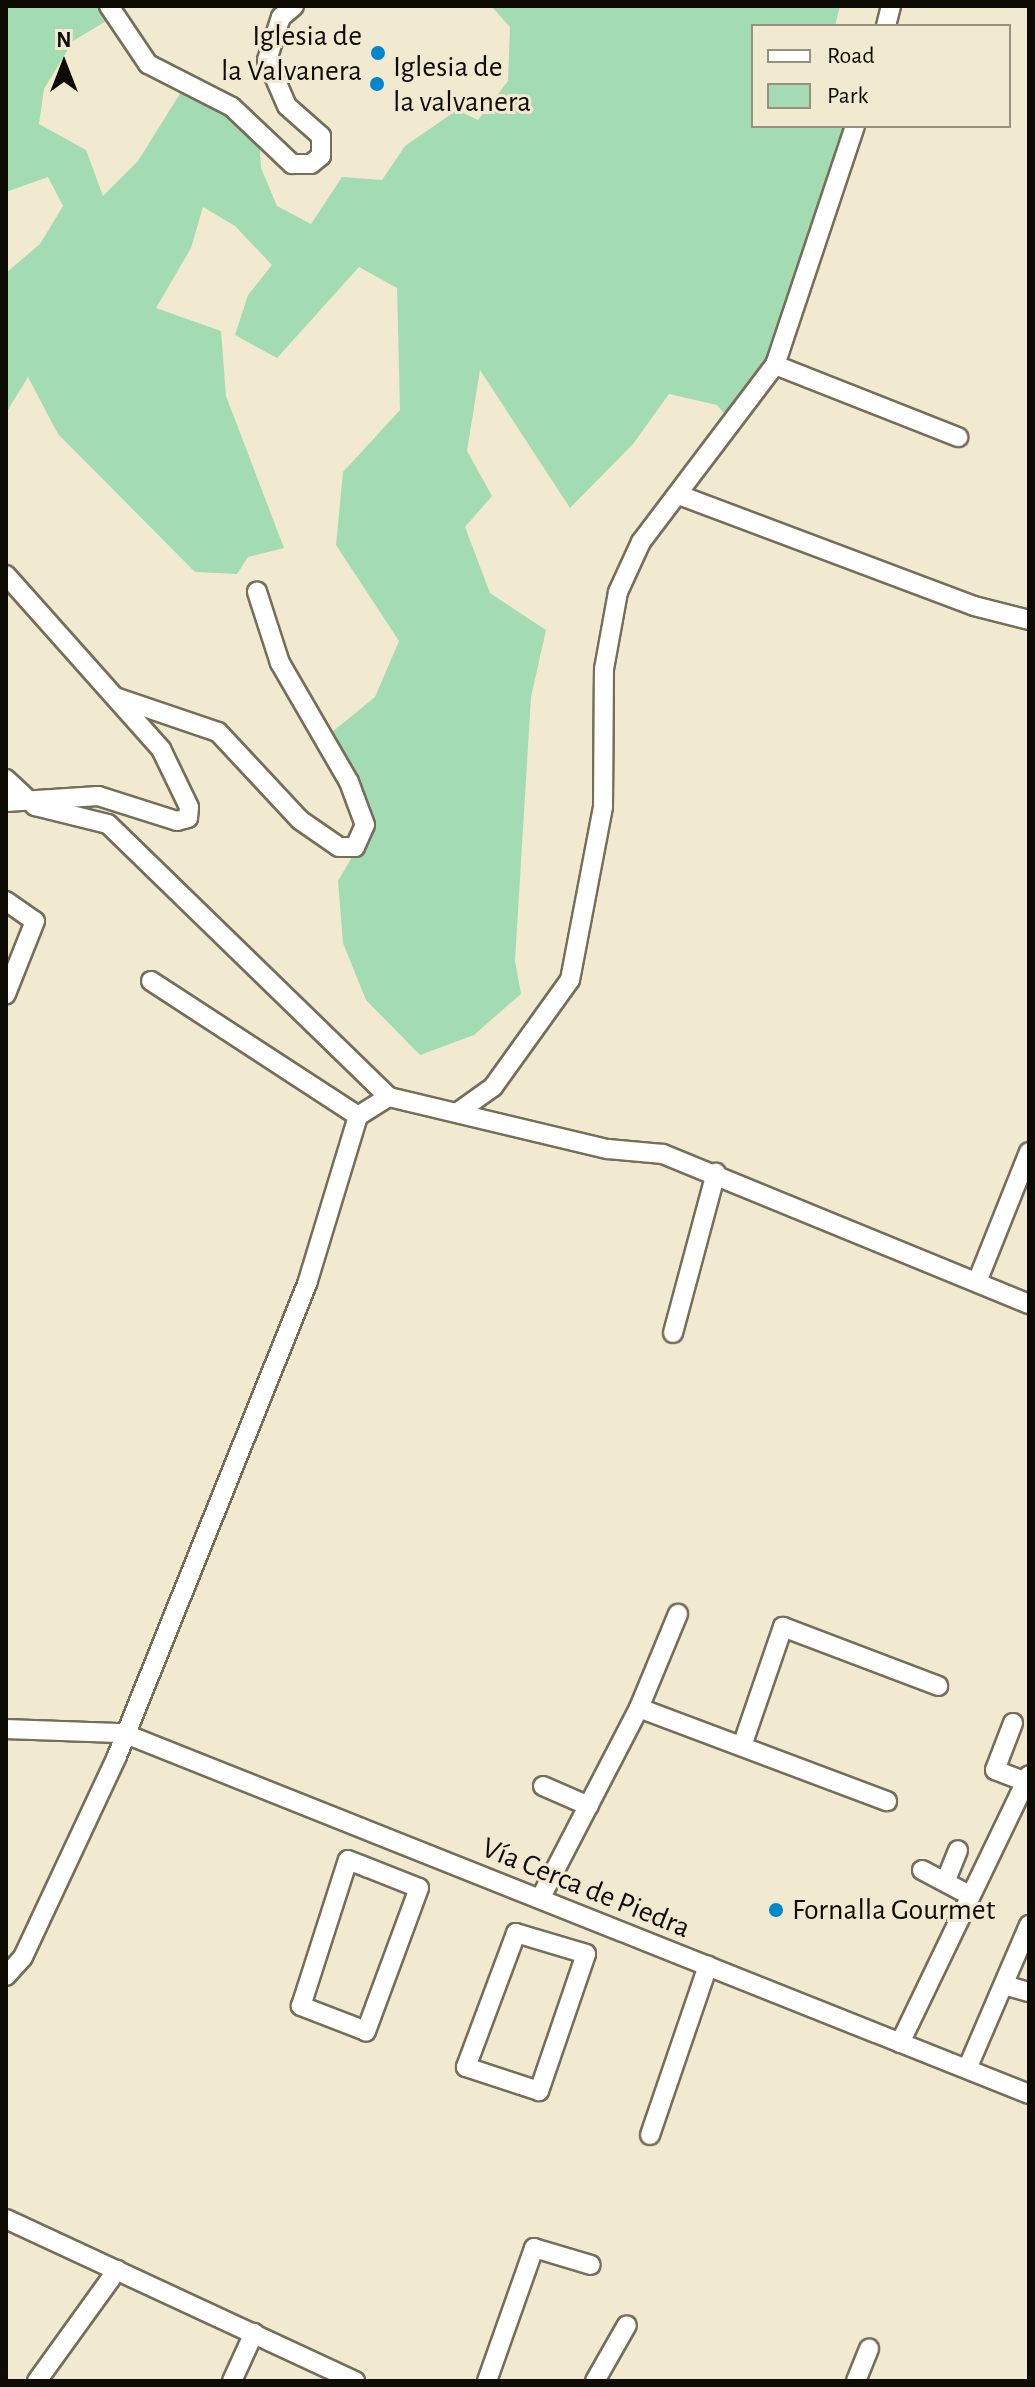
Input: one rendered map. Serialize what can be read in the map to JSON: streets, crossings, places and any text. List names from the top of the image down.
{
  "streets": {
    "street": ["Vía Cerca de Piedra"]
  },
  "places": ["Iglesia de la Valvanera", "Iglesia de la valvanera", "Fornalla Gourmet"],
  "legend": ["Road", "Park"],
  "north": "top"
}
